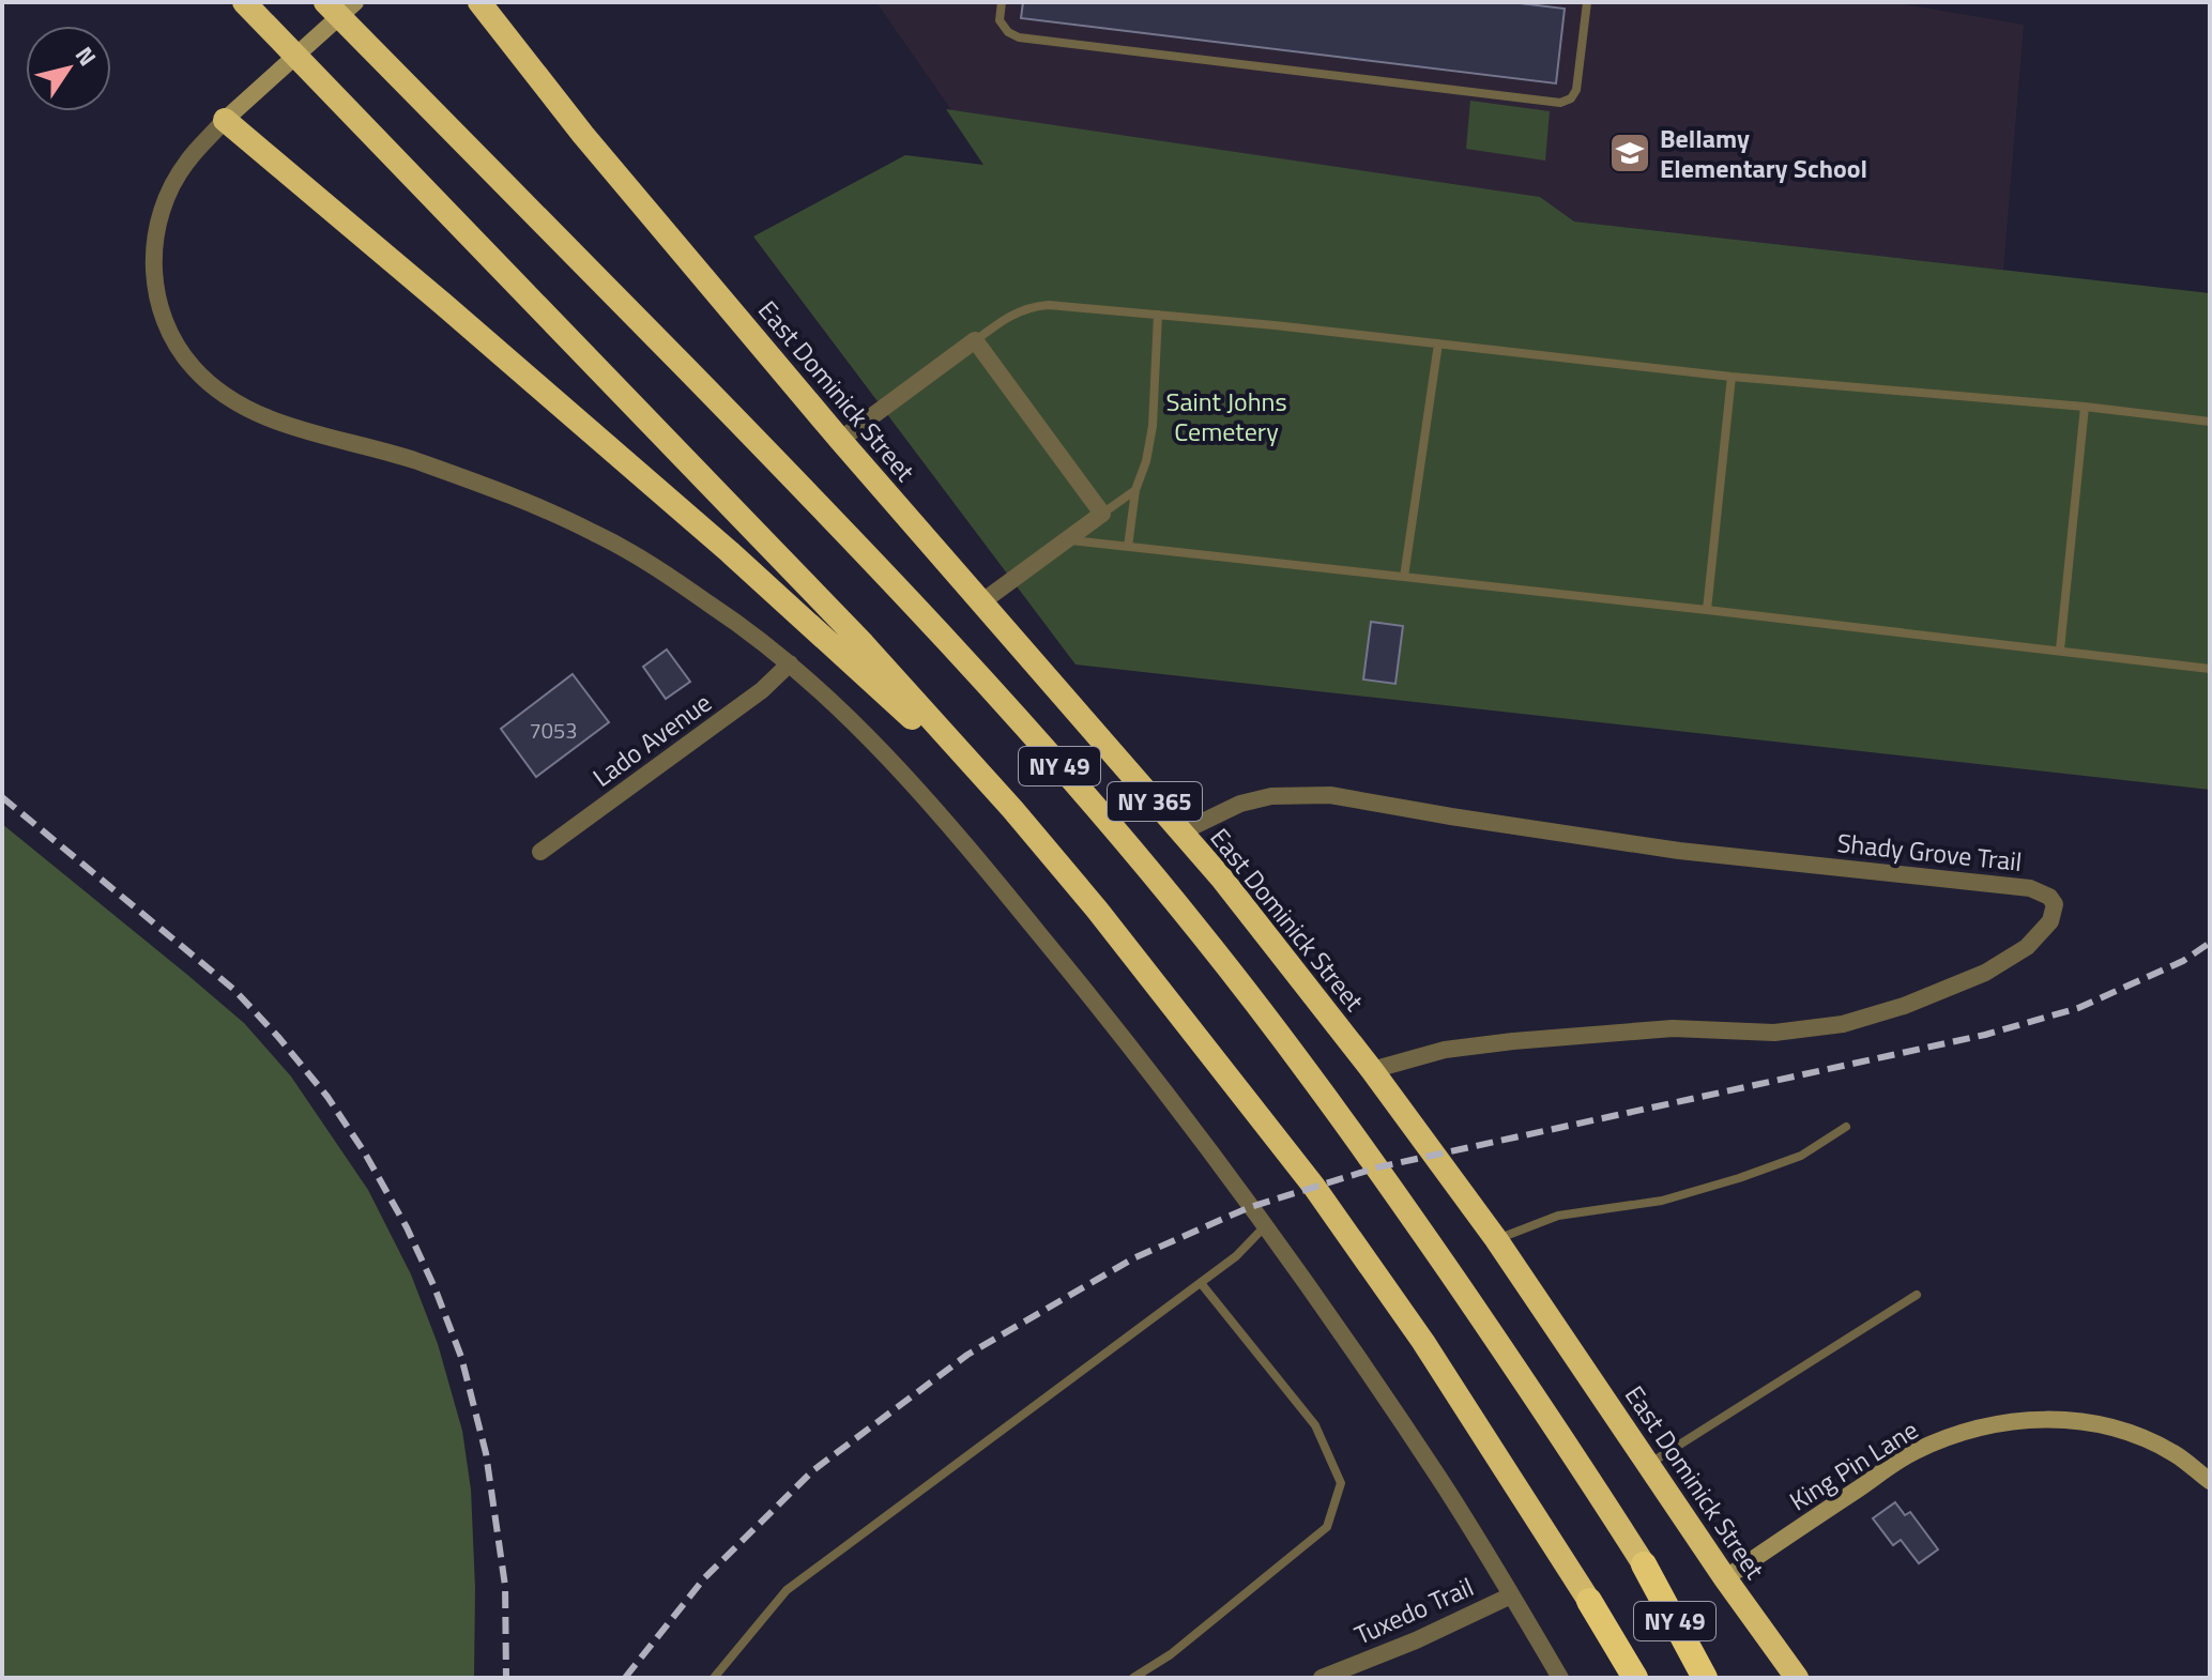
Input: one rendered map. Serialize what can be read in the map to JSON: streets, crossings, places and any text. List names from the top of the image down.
{
  "streets": {
    "highway": ["East Dominick Street", "NY 49", "NY 365"],
    "main road": ["King Pin Lane"],
    "street": ["Lado Avenue", "Shady Grove Trail", "Tuxedo Trail"]
  },
  "crossings": [
    ["East Dominick Street", "Shady Grove Trail"],
    ["East Dominick Street", "King Pin Lane"]
  ],
  "parks": ["Saint Johns Cemetery"],
  "places": {
    "school or university": ["Bellamy Elementary School"]
  },
  "house_numbers": ["7053"],
  "north": "top right"
}
